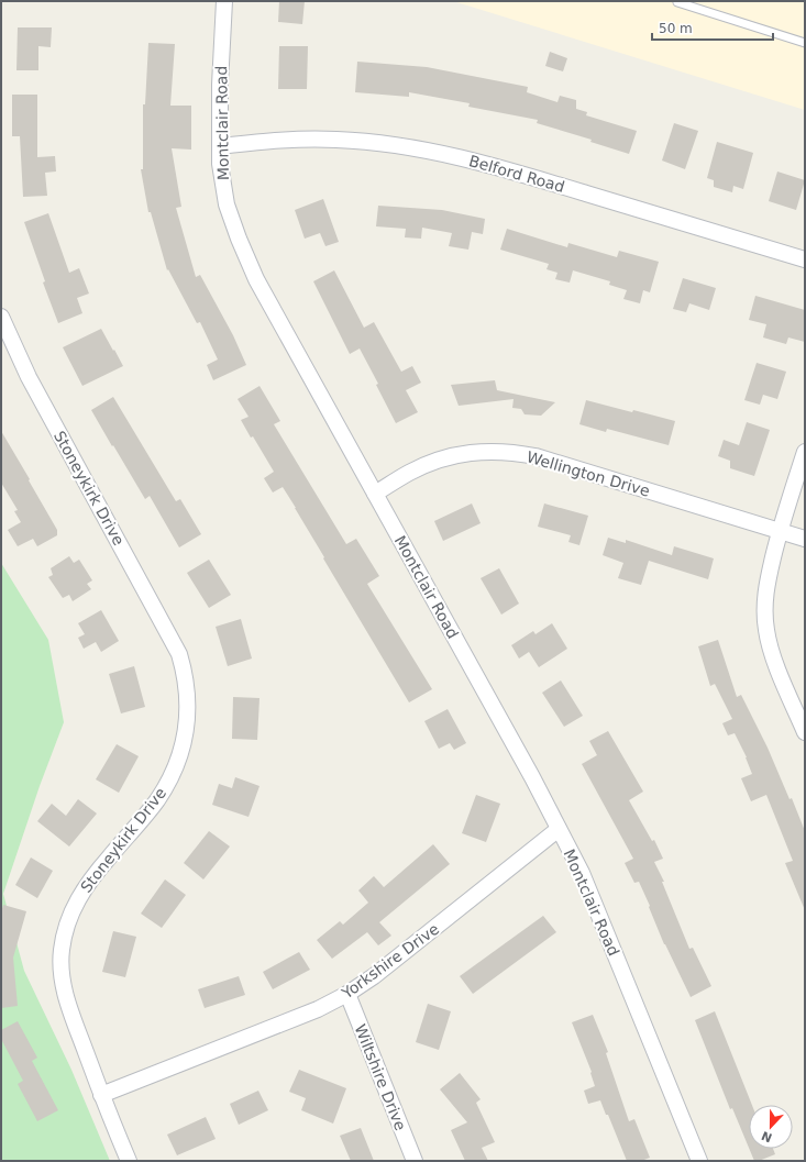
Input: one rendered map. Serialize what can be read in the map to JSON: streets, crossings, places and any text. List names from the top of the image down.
{
  "streets": {
    "street": [
      "Montclair Road",
      "Belford Road",
      "Wellington Drive",
      "Stoneykirk Drive",
      "Yorkshire Drive",
      "Wiltshire Drive"
    ]
  },
  "crossings": [
    ["Montclair Road", "Belford Road"],
    ["Montclair Road", "Wellington Drive"],
    ["Montclair Road", "Yorkshire Drive"],
    ["Stoneykirk Drive", "Yorkshire Drive"],
    ["Yorkshire Drive", "Wiltshire Drive"]
  ],
  "scale_bar": "50 m",
  "north": "bottom"
}
